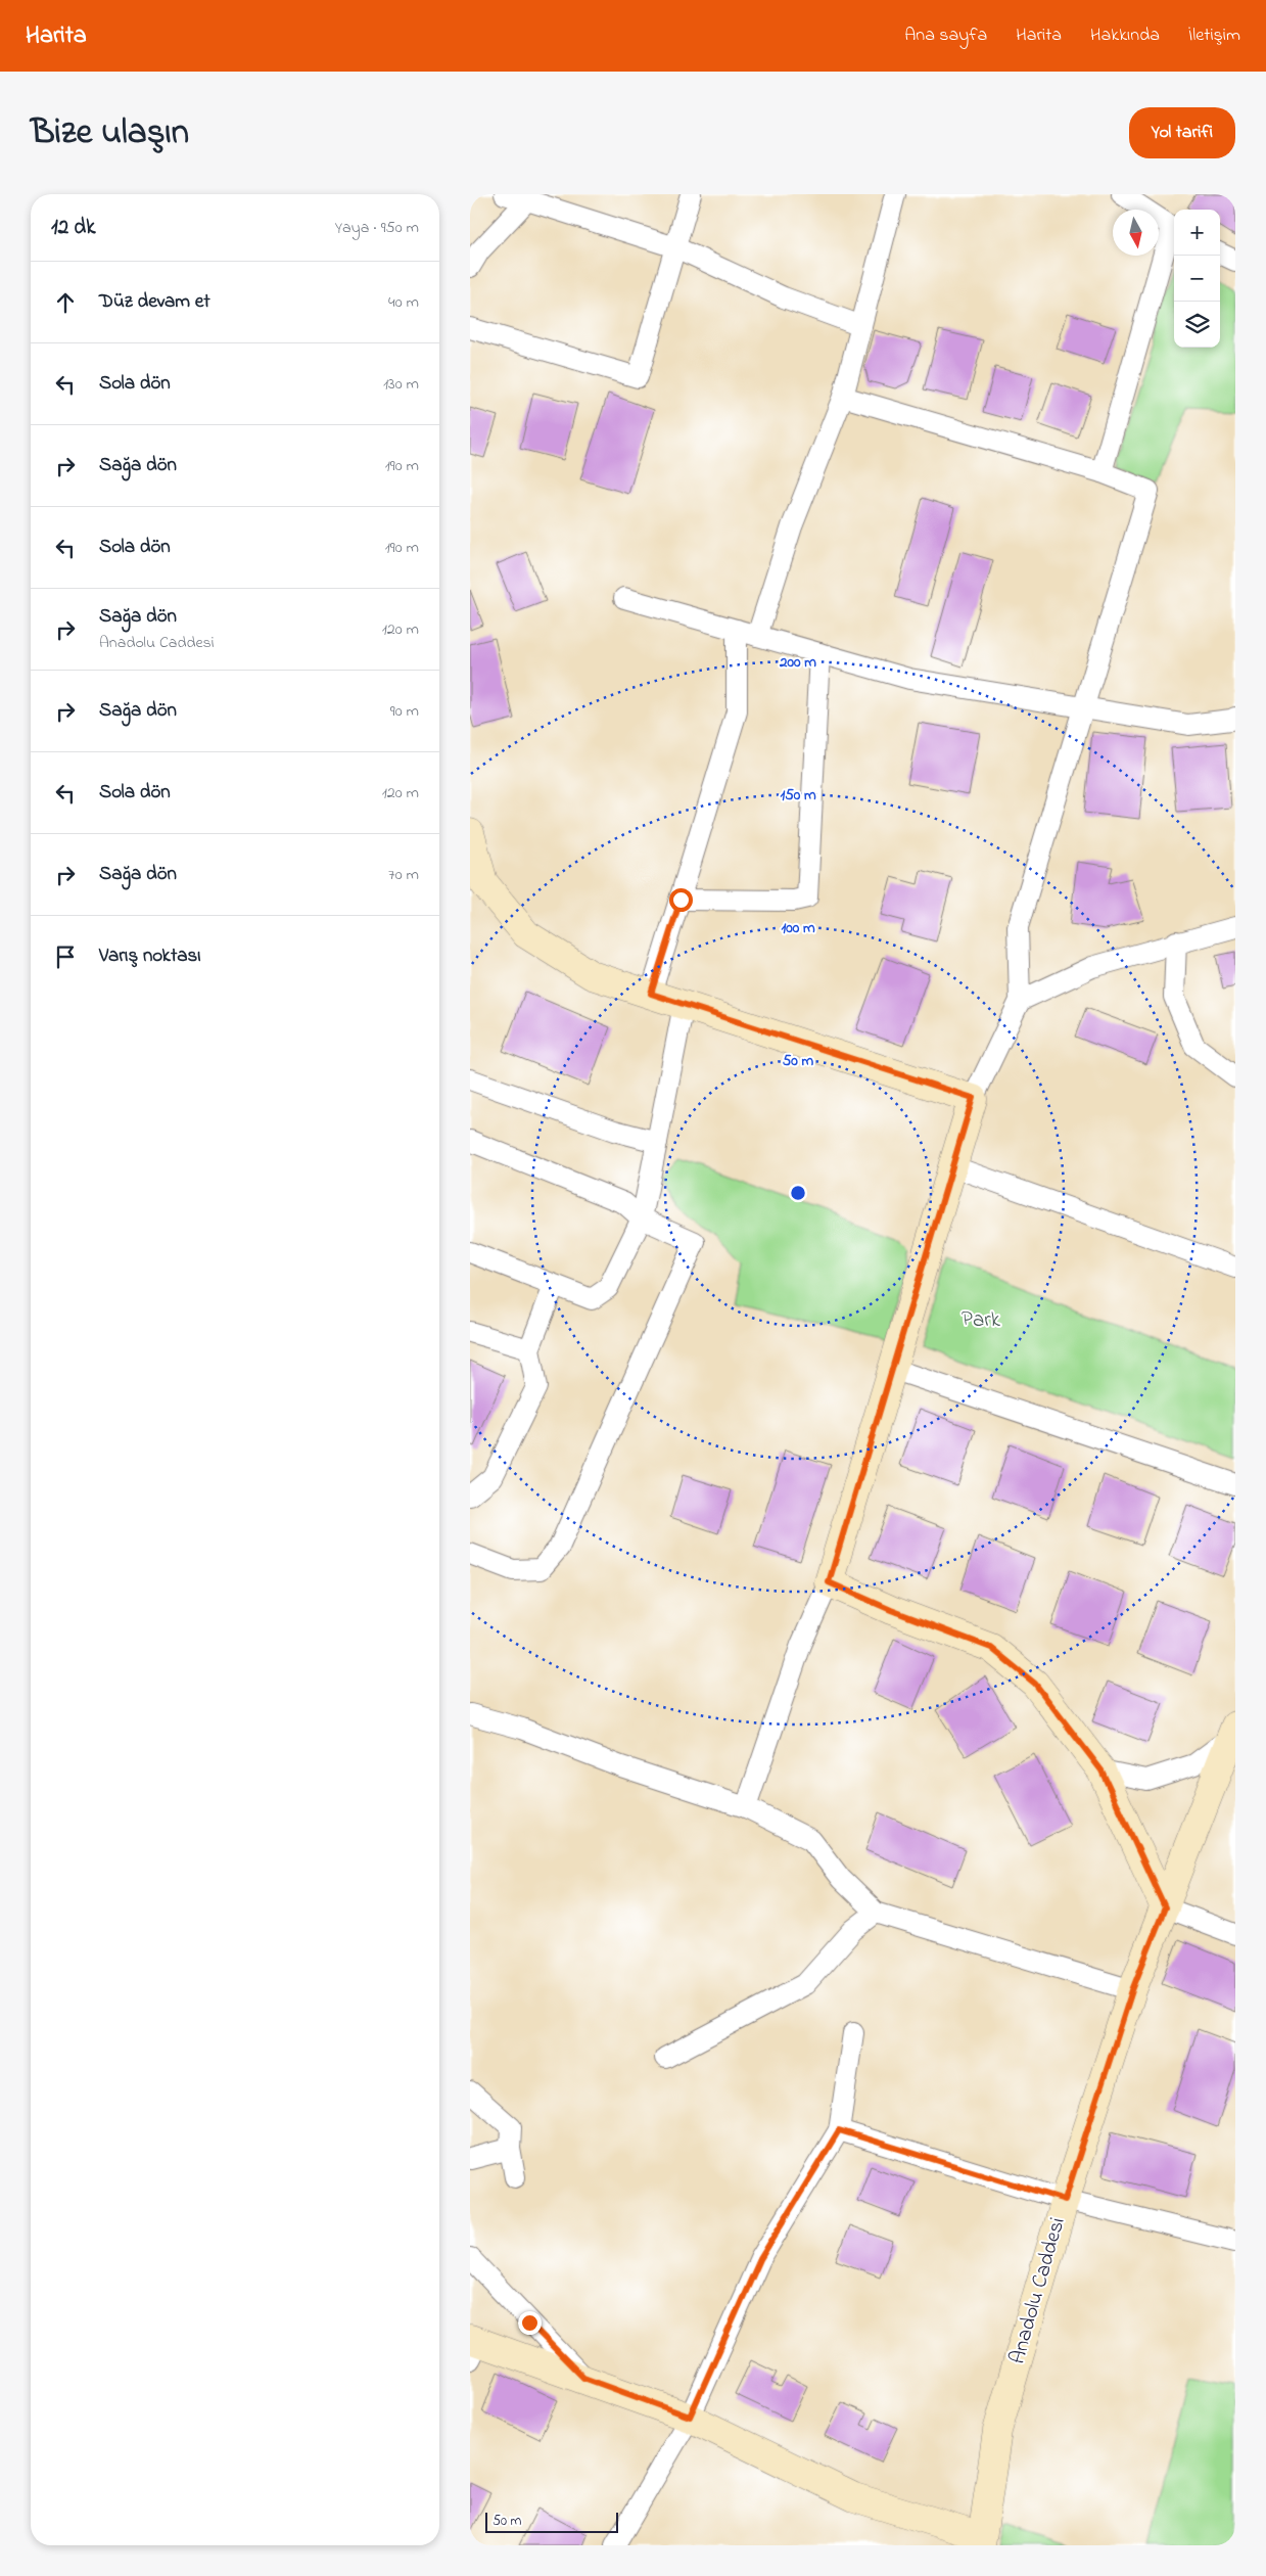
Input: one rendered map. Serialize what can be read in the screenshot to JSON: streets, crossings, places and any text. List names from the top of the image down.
{
  "streets": {
    "street": ["Anadolu Caddesi"]
  },
  "parks": ["Park"],
  "scale_bar": "50 m",
  "north": "bottom",
  "page": {
    "header": "Harita",
    "nav": [
      "Ana sayfa",
      "Harita",
      "Hakkında",
      "İletişim"
    ],
    "title": "Bize ulaşın",
    "buttons": "Yol tarifi",
    "heading": ["12 dk", "Yaya · 950 m"],
    "map_buttons": ["+", "−"],
    "list": [
      ["Düz devam et", "40 m"],
      ["Sola dön", "130 m"],
      ["Sağa dön", "190 m"],
      ["Sola dön", "190 m"],
      ["Sağa dön", "Anadolu Caddesi", "120 m"],
      ["Sağa dön", "90 m"],
      ["Sola dön", "120 m"],
      ["Sağa dön", "70 m"],
      "Varış noktası"
    ],
    "scale": "50 m"
  },
  "rings": [
    "200 m",
    "150 m",
    "100 m",
    "50 m"
  ]
}
